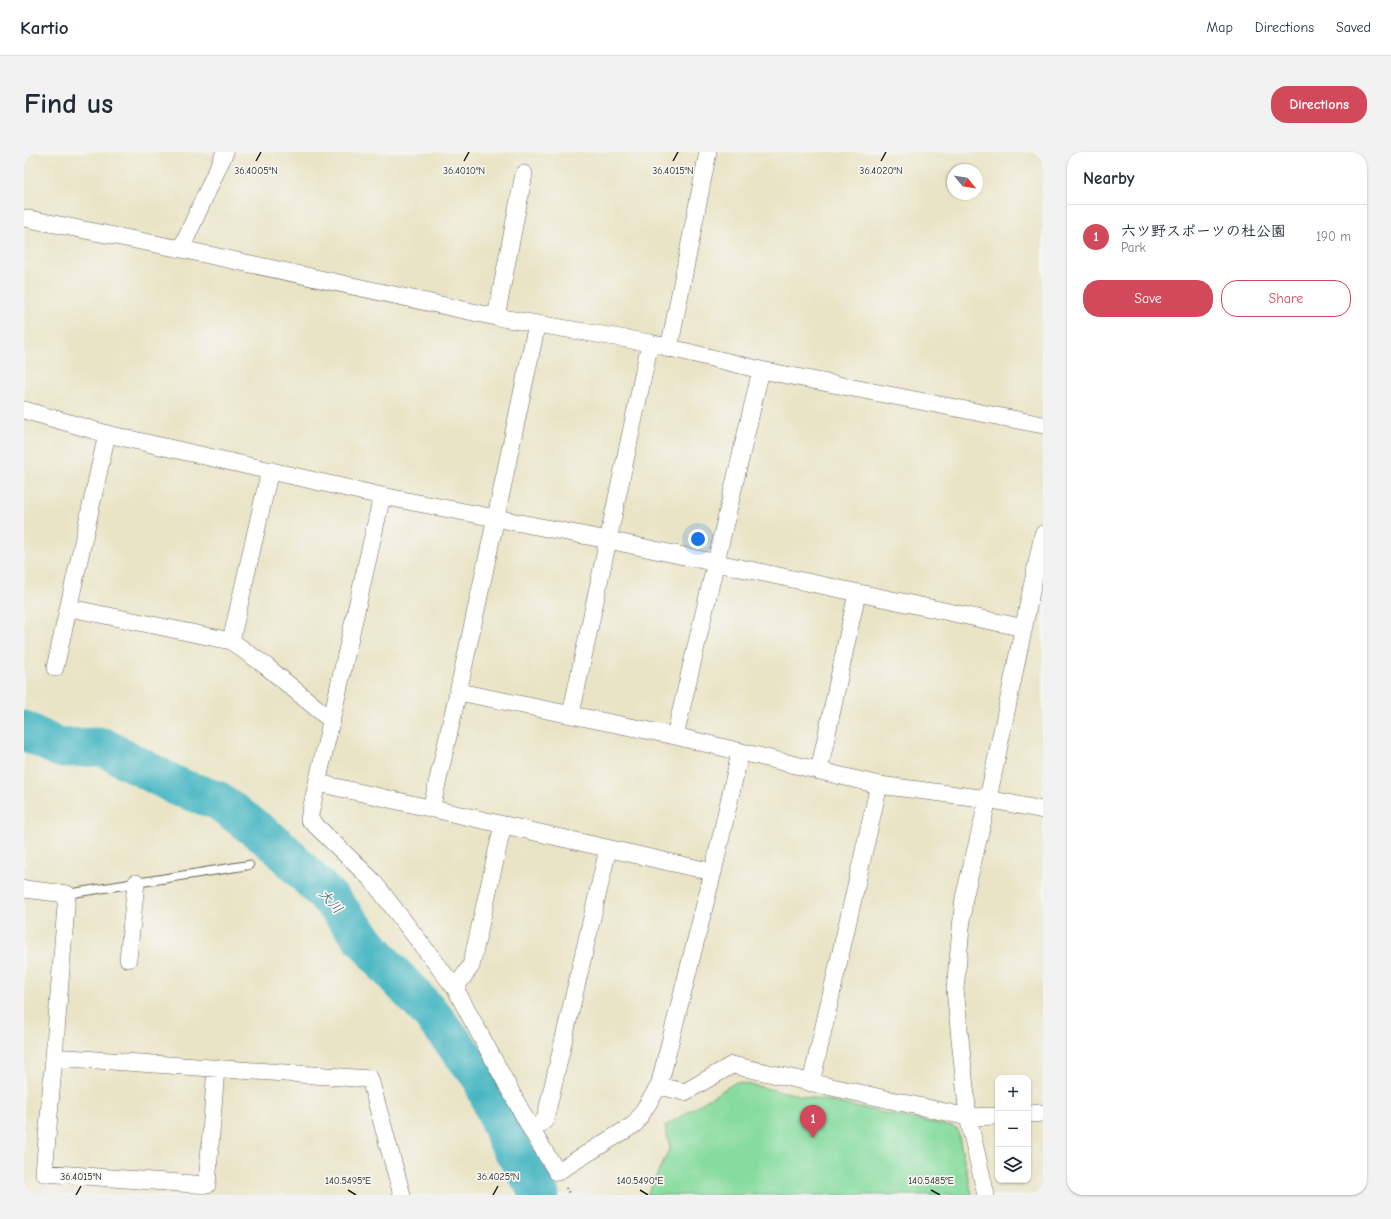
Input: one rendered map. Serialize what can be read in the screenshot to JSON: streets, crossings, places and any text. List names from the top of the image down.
{
  "water": ["大川"],
  "north": "bottom right",
  "page": {
    "header": "Kartio",
    "nav": ["Map", "Directions", "Saved"],
    "buttons": [
      "Directions",
      ["Save", "Share"]
    ],
    "title": "Find us",
    "heading": "Nearby",
    "list": [
      {
        "mark": "1",
        "name": "六ツ野スポーツの杜公園",
        "note": "Park",
        "value": "190 m"
      }
    ],
    "map_buttons": ["+", "−"],
    "pins": "1"
  },
  "coordinates": [
    "36.4005°N",
    "36.4010°N",
    "36.4015°N",
    "36.4020°N",
    "36.4025°N",
    "140.5495°E",
    "140.5490°E",
    "140.5485°E"
  ]
}
